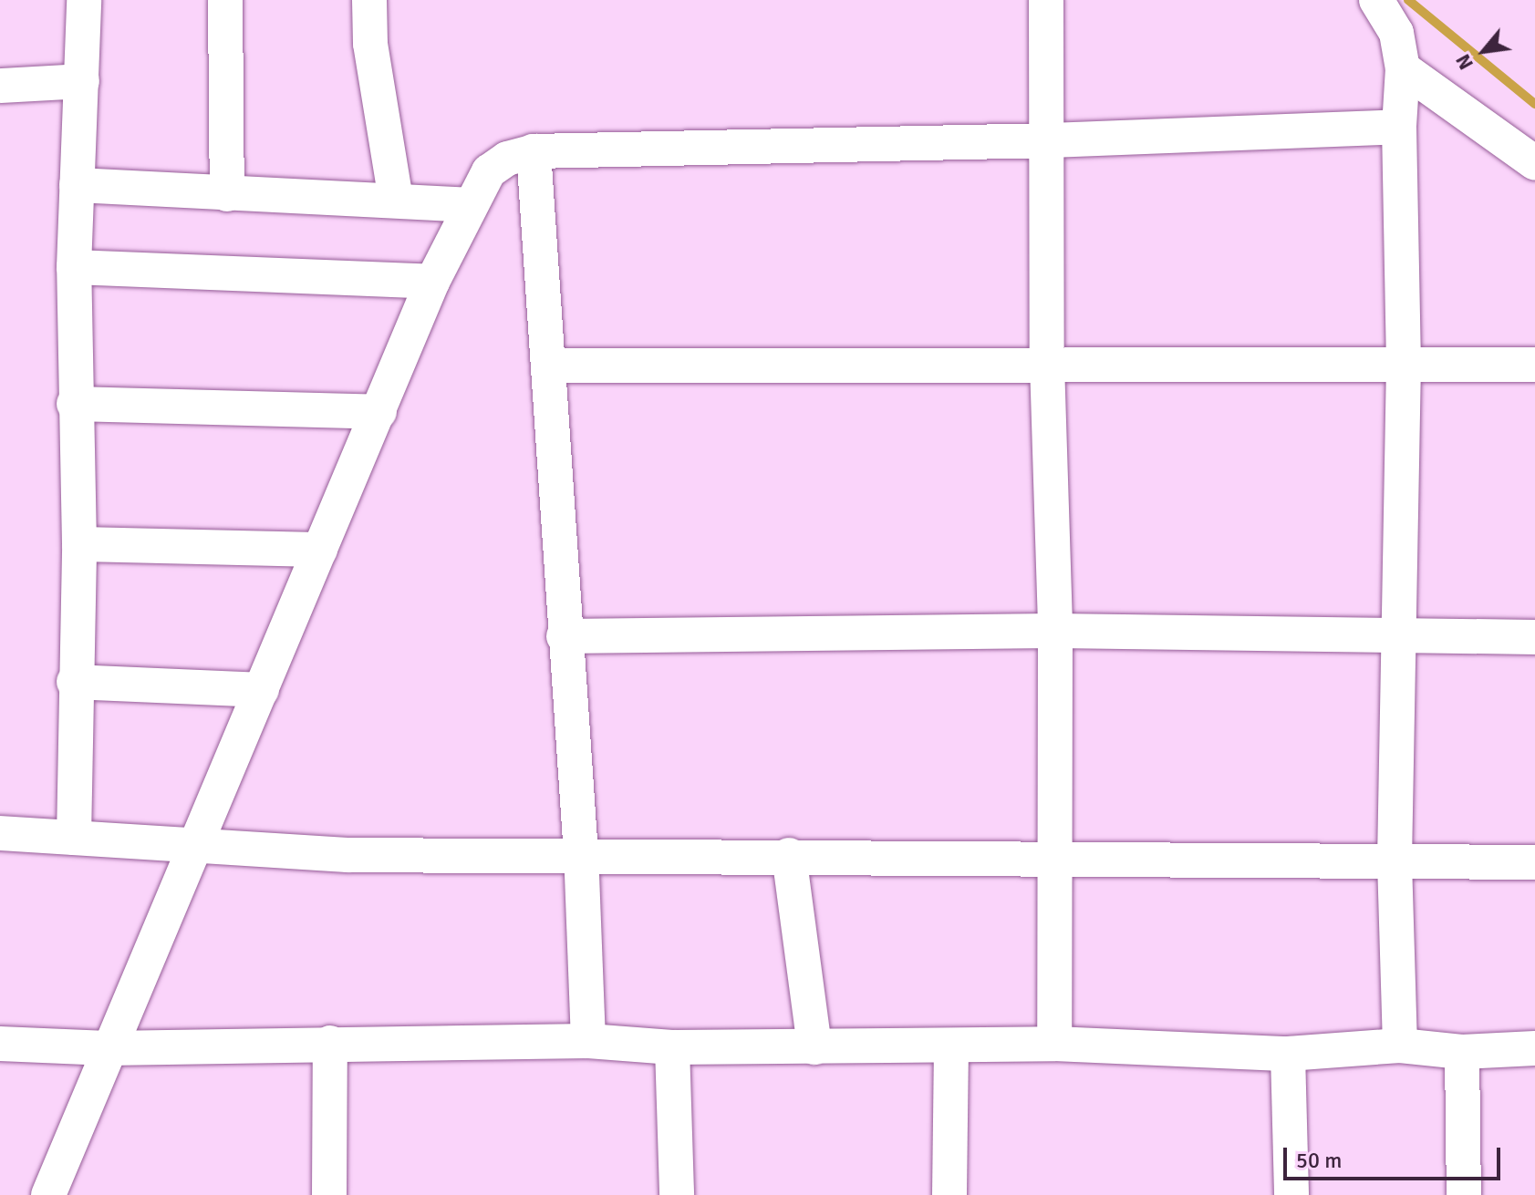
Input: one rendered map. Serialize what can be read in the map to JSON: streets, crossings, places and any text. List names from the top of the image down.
{
  "scale_bar": "50 m",
  "north": "bottom left"
}
